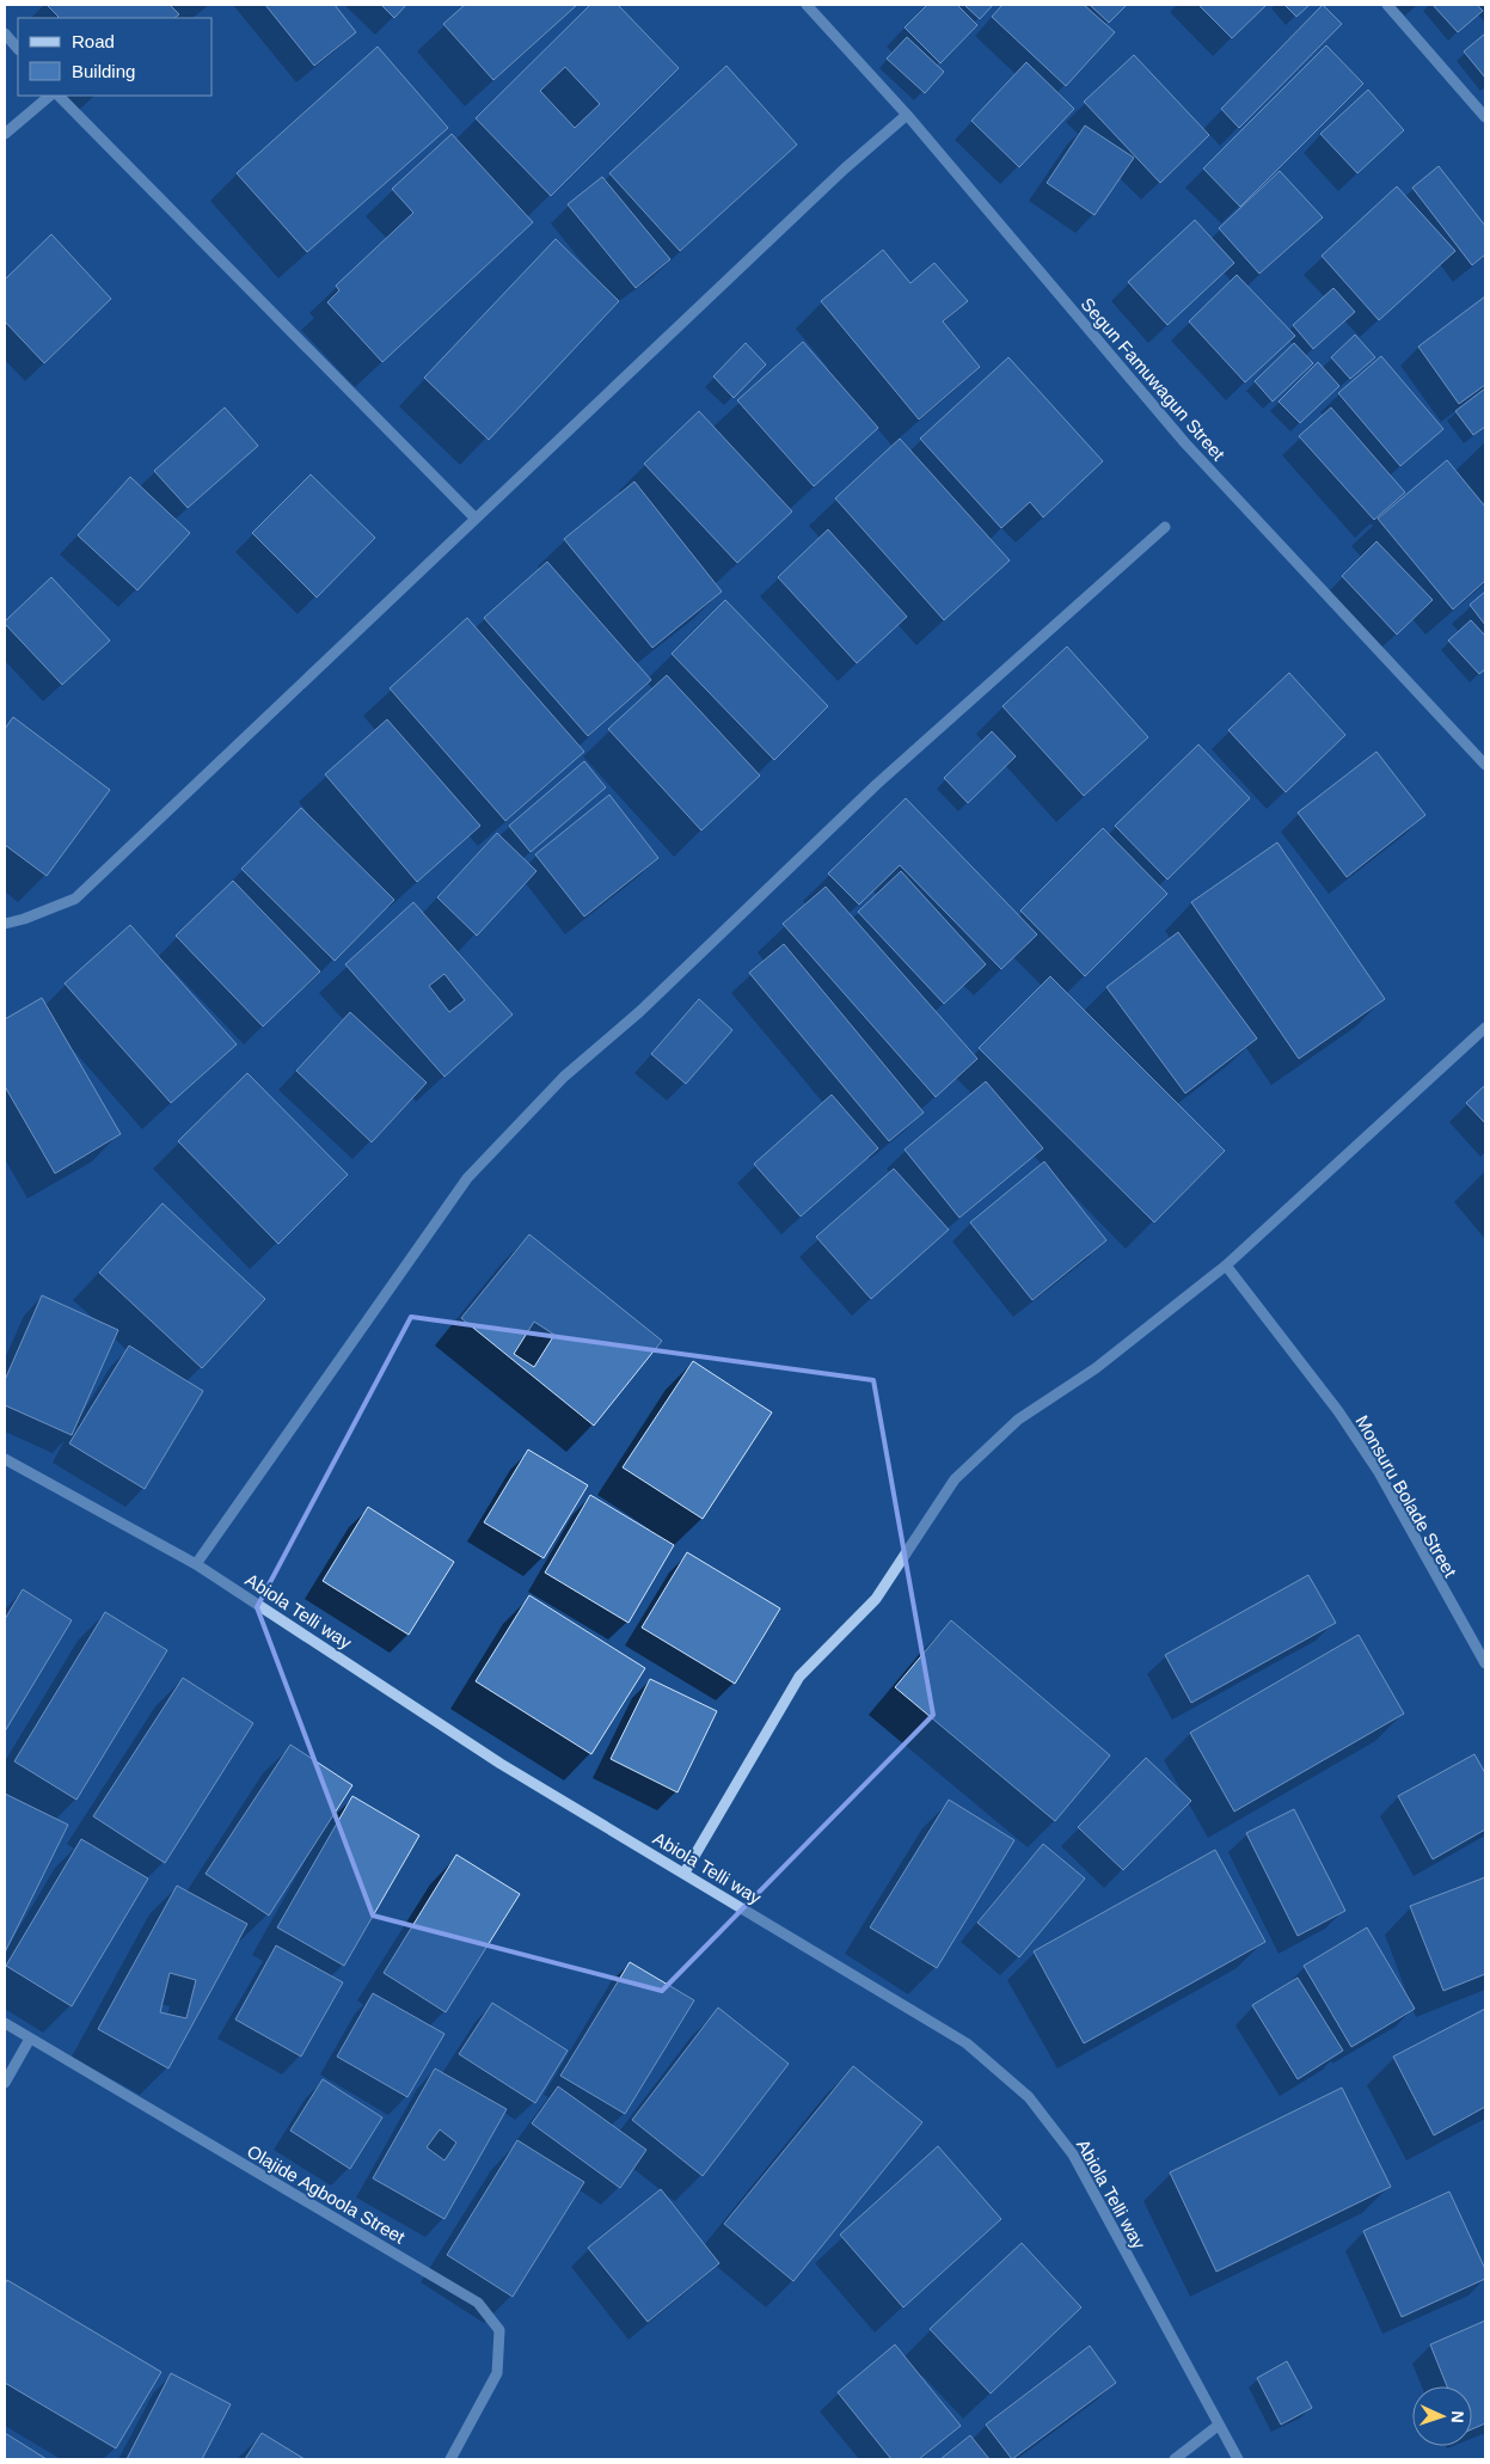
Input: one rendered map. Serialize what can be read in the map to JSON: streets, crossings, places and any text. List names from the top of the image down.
{
  "streets": {
    "street": [
      "Segun Famuwagun Street",
      "Monsuru Bolade Street",
      "Abiola Telli way",
      "Olajide Agboola Street"
    ]
  },
  "legend": ["Road", "Building"],
  "north": "right"
}
